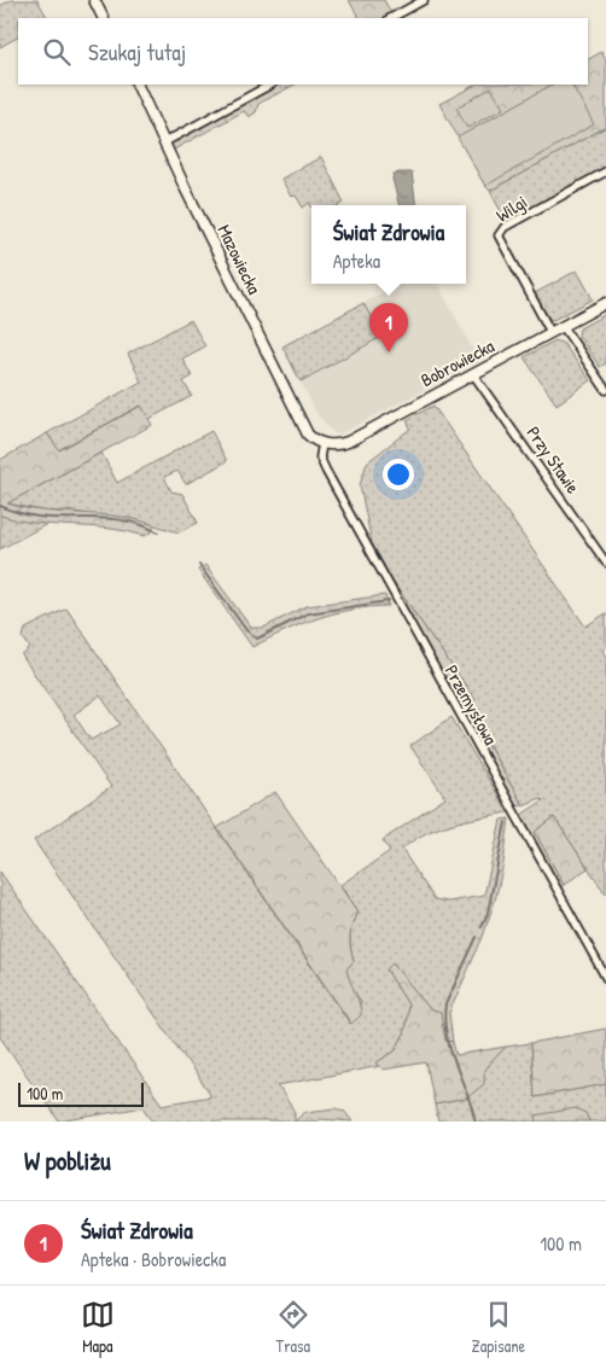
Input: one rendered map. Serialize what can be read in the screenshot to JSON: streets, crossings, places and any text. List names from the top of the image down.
{
  "streets": {
    "street": [
      "Wilgi",
      "Mazowiecka",
      "Bobrowiecka",
      "Przy Stawie",
      "Przemysłowa"
    ]
  },
  "crossings": [
    ["Wilgi", "Bobrowiecka"],
    ["Mazowiecka", "Bobrowiecka"],
    ["Mazowiecka", "Przemysłowa"],
    ["Bobrowiecka", "Przy Stawie"],
    ["Bobrowiecka", "Przemysłowa"]
  ],
  "scale_bar": "100 m",
  "page": {
    "search": "Szukaj tutaj",
    "popup": ["Świat Zdrowia", "Apteka"],
    "pins": "1",
    "scale": "100 m",
    "heading": "W pobliżu",
    "list": [
      {
        "mark": "1",
        "name": "Świat Zdrowia",
        "note": "Apteka · Bobrowiecka",
        "value": "100 m"
      }
    ],
    "nav": ["Mapa", "Trasa", "Zapisane"]
  }
}
